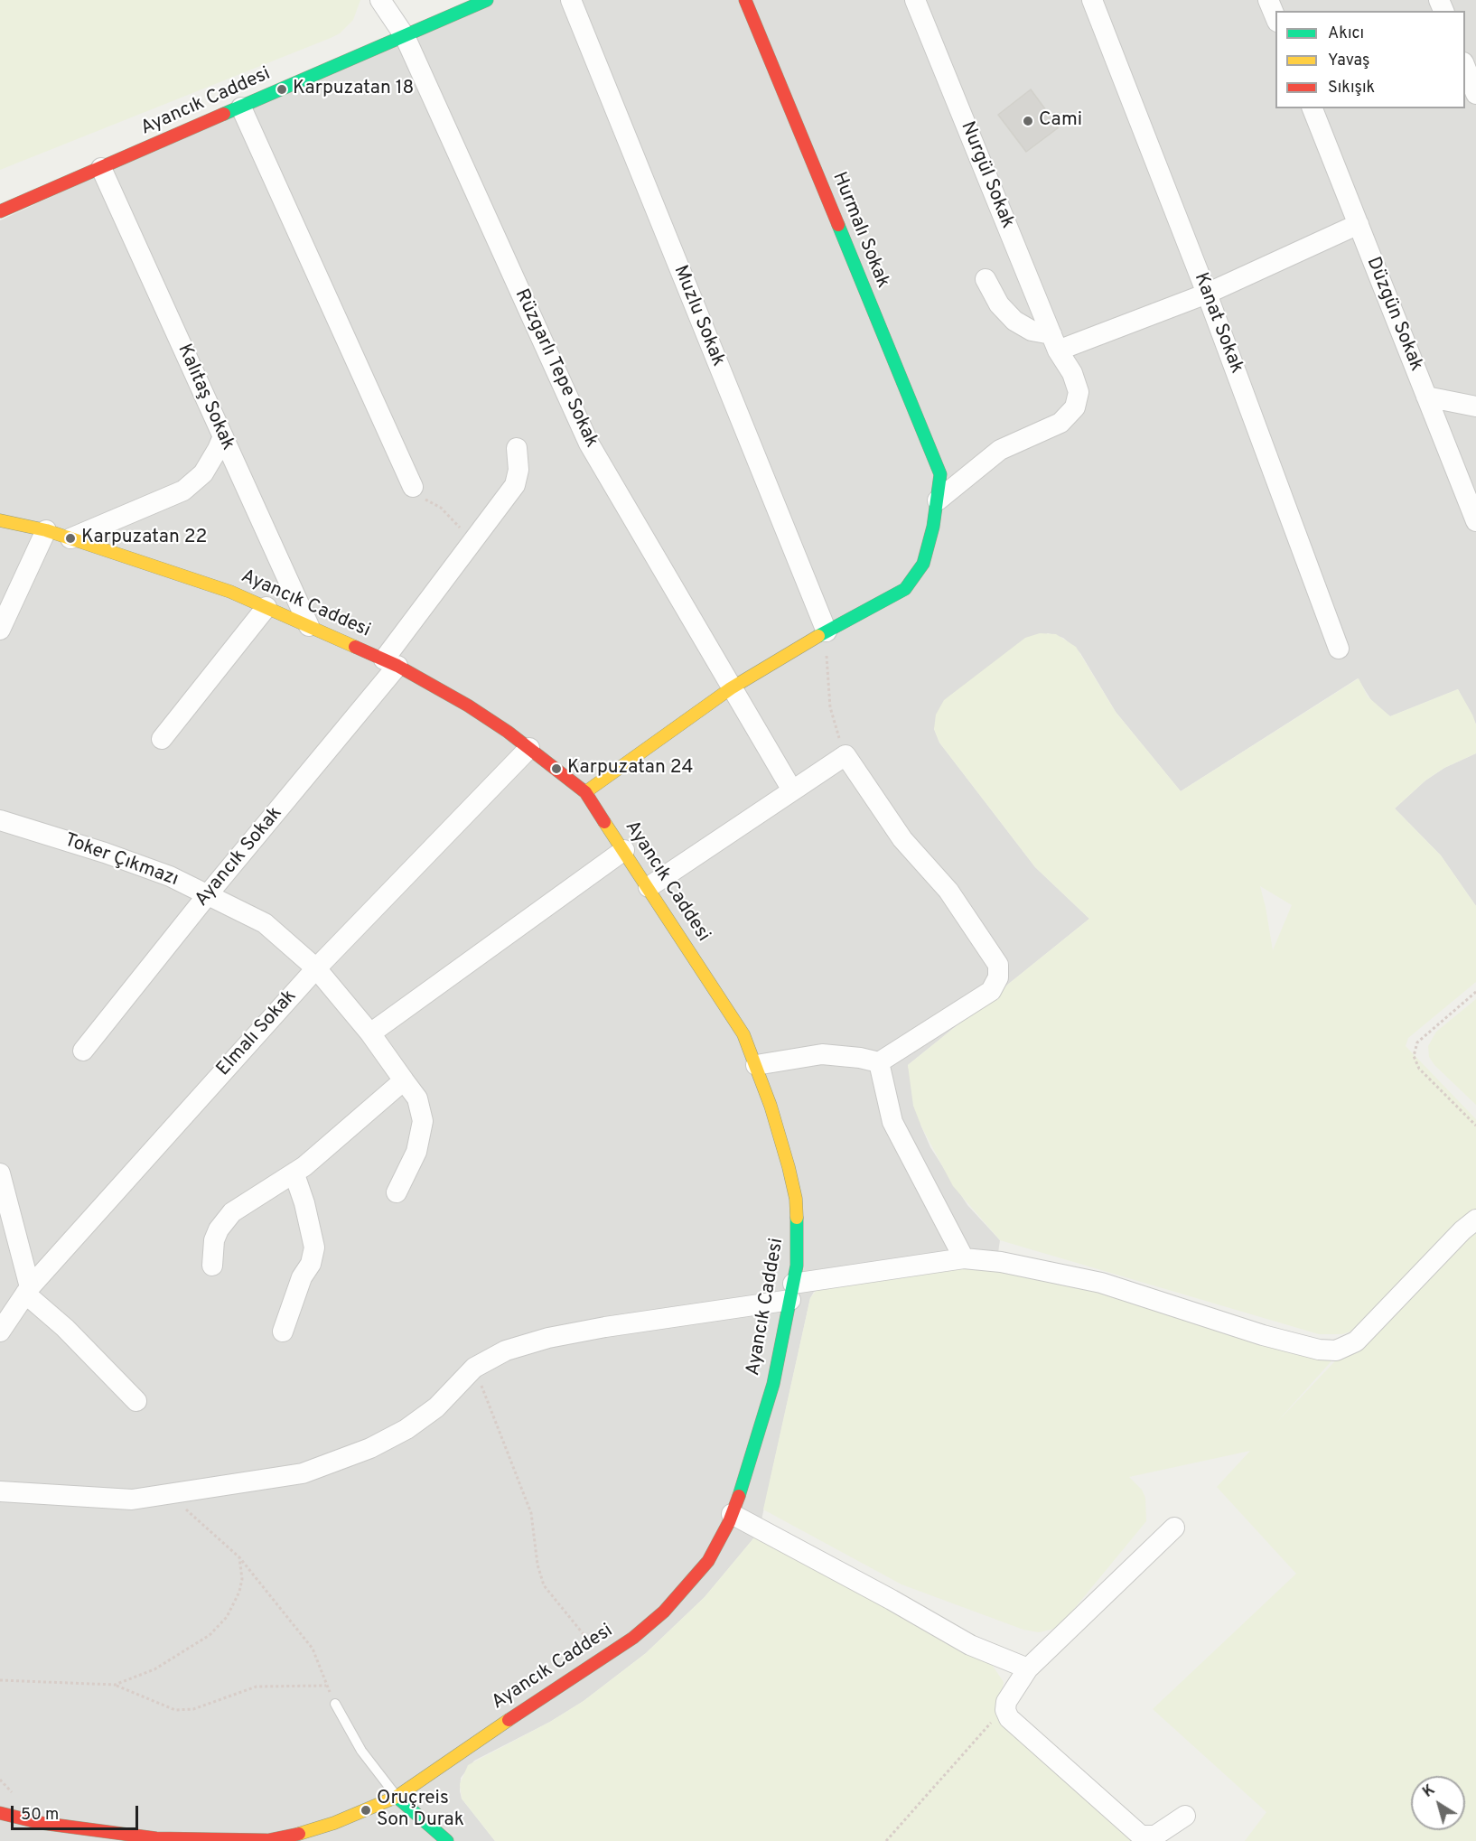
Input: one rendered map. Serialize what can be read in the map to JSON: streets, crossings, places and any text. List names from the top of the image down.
{
  "streets": {
    "street": [
      "Ayancık Caddesi",
      "Nurgül Sokak",
      "Hurmalı Sokak",
      "Düzgün Sokak",
      "Muzlu Sokak",
      "Kanat Sokak",
      "Rüzgarlı Tepe Sokak",
      "Kalıtaş Sokak",
      "Ayancık Sokak",
      "Toker Çıkmazı",
      "Elmalı Sokak"
    ]
  },
  "crossings": [
    ["Ayancık Caddesi", "Rüzgarlı Tepe Sokak"],
    ["Ayancık Caddesi", "Kalıtaş Sokak"],
    ["Ayancık Caddesi", "Ayancık Sokak"],
    ["Ayancık Caddesi", "Elmalı Sokak"],
    ["Nurgül Sokak", "Hurmalı Sokak"],
    ["Ayancık Sokak", "Toker Çıkmazı"],
    ["Toker Çıkmazı", "Elmalı Sokak"]
  ],
  "places": [
    "Karpuzatan 18",
    "Cami",
    "Karpuzatan 22",
    "Karpuzatan 24",
    "Oruçreis Son Durak"
  ],
  "legend": ["Akıcı", "Yavaş", "Sıkışık"],
  "scale_bar": "50 m",
  "north": "top left"
}
